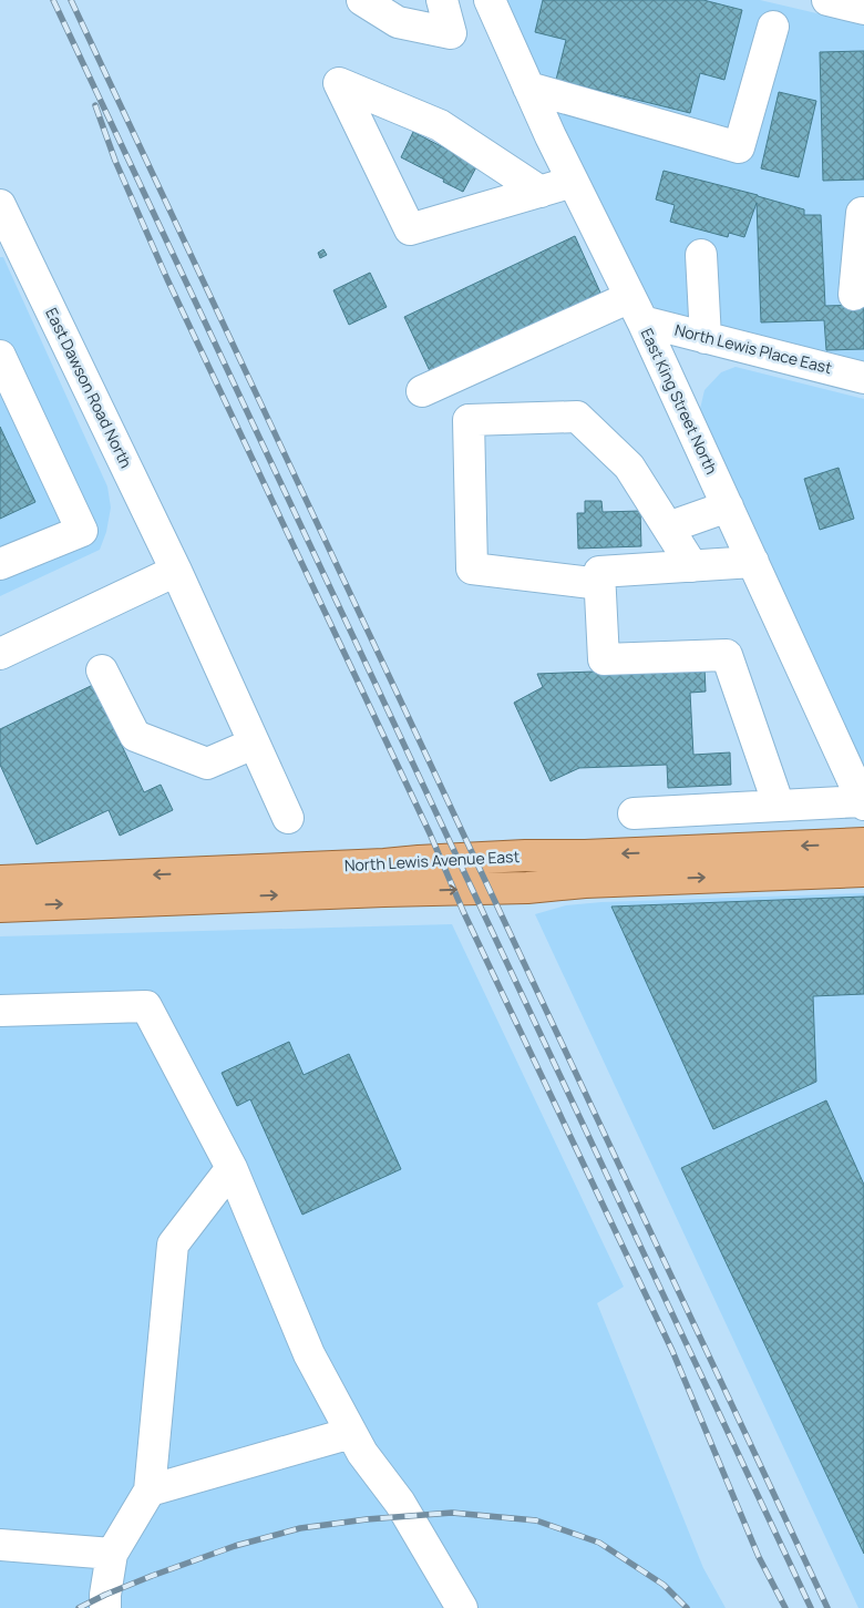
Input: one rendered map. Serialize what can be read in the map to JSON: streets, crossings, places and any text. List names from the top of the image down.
{
  "streets": {
    "main road": ["North Lewis Avenue East"],
    "street": ["North Lewis Place East", "East Dawson Road North", "East King Street North"]
  },
  "crossings": [
    ["North Lewis Place East", "East King Street North"]
  ]
}
